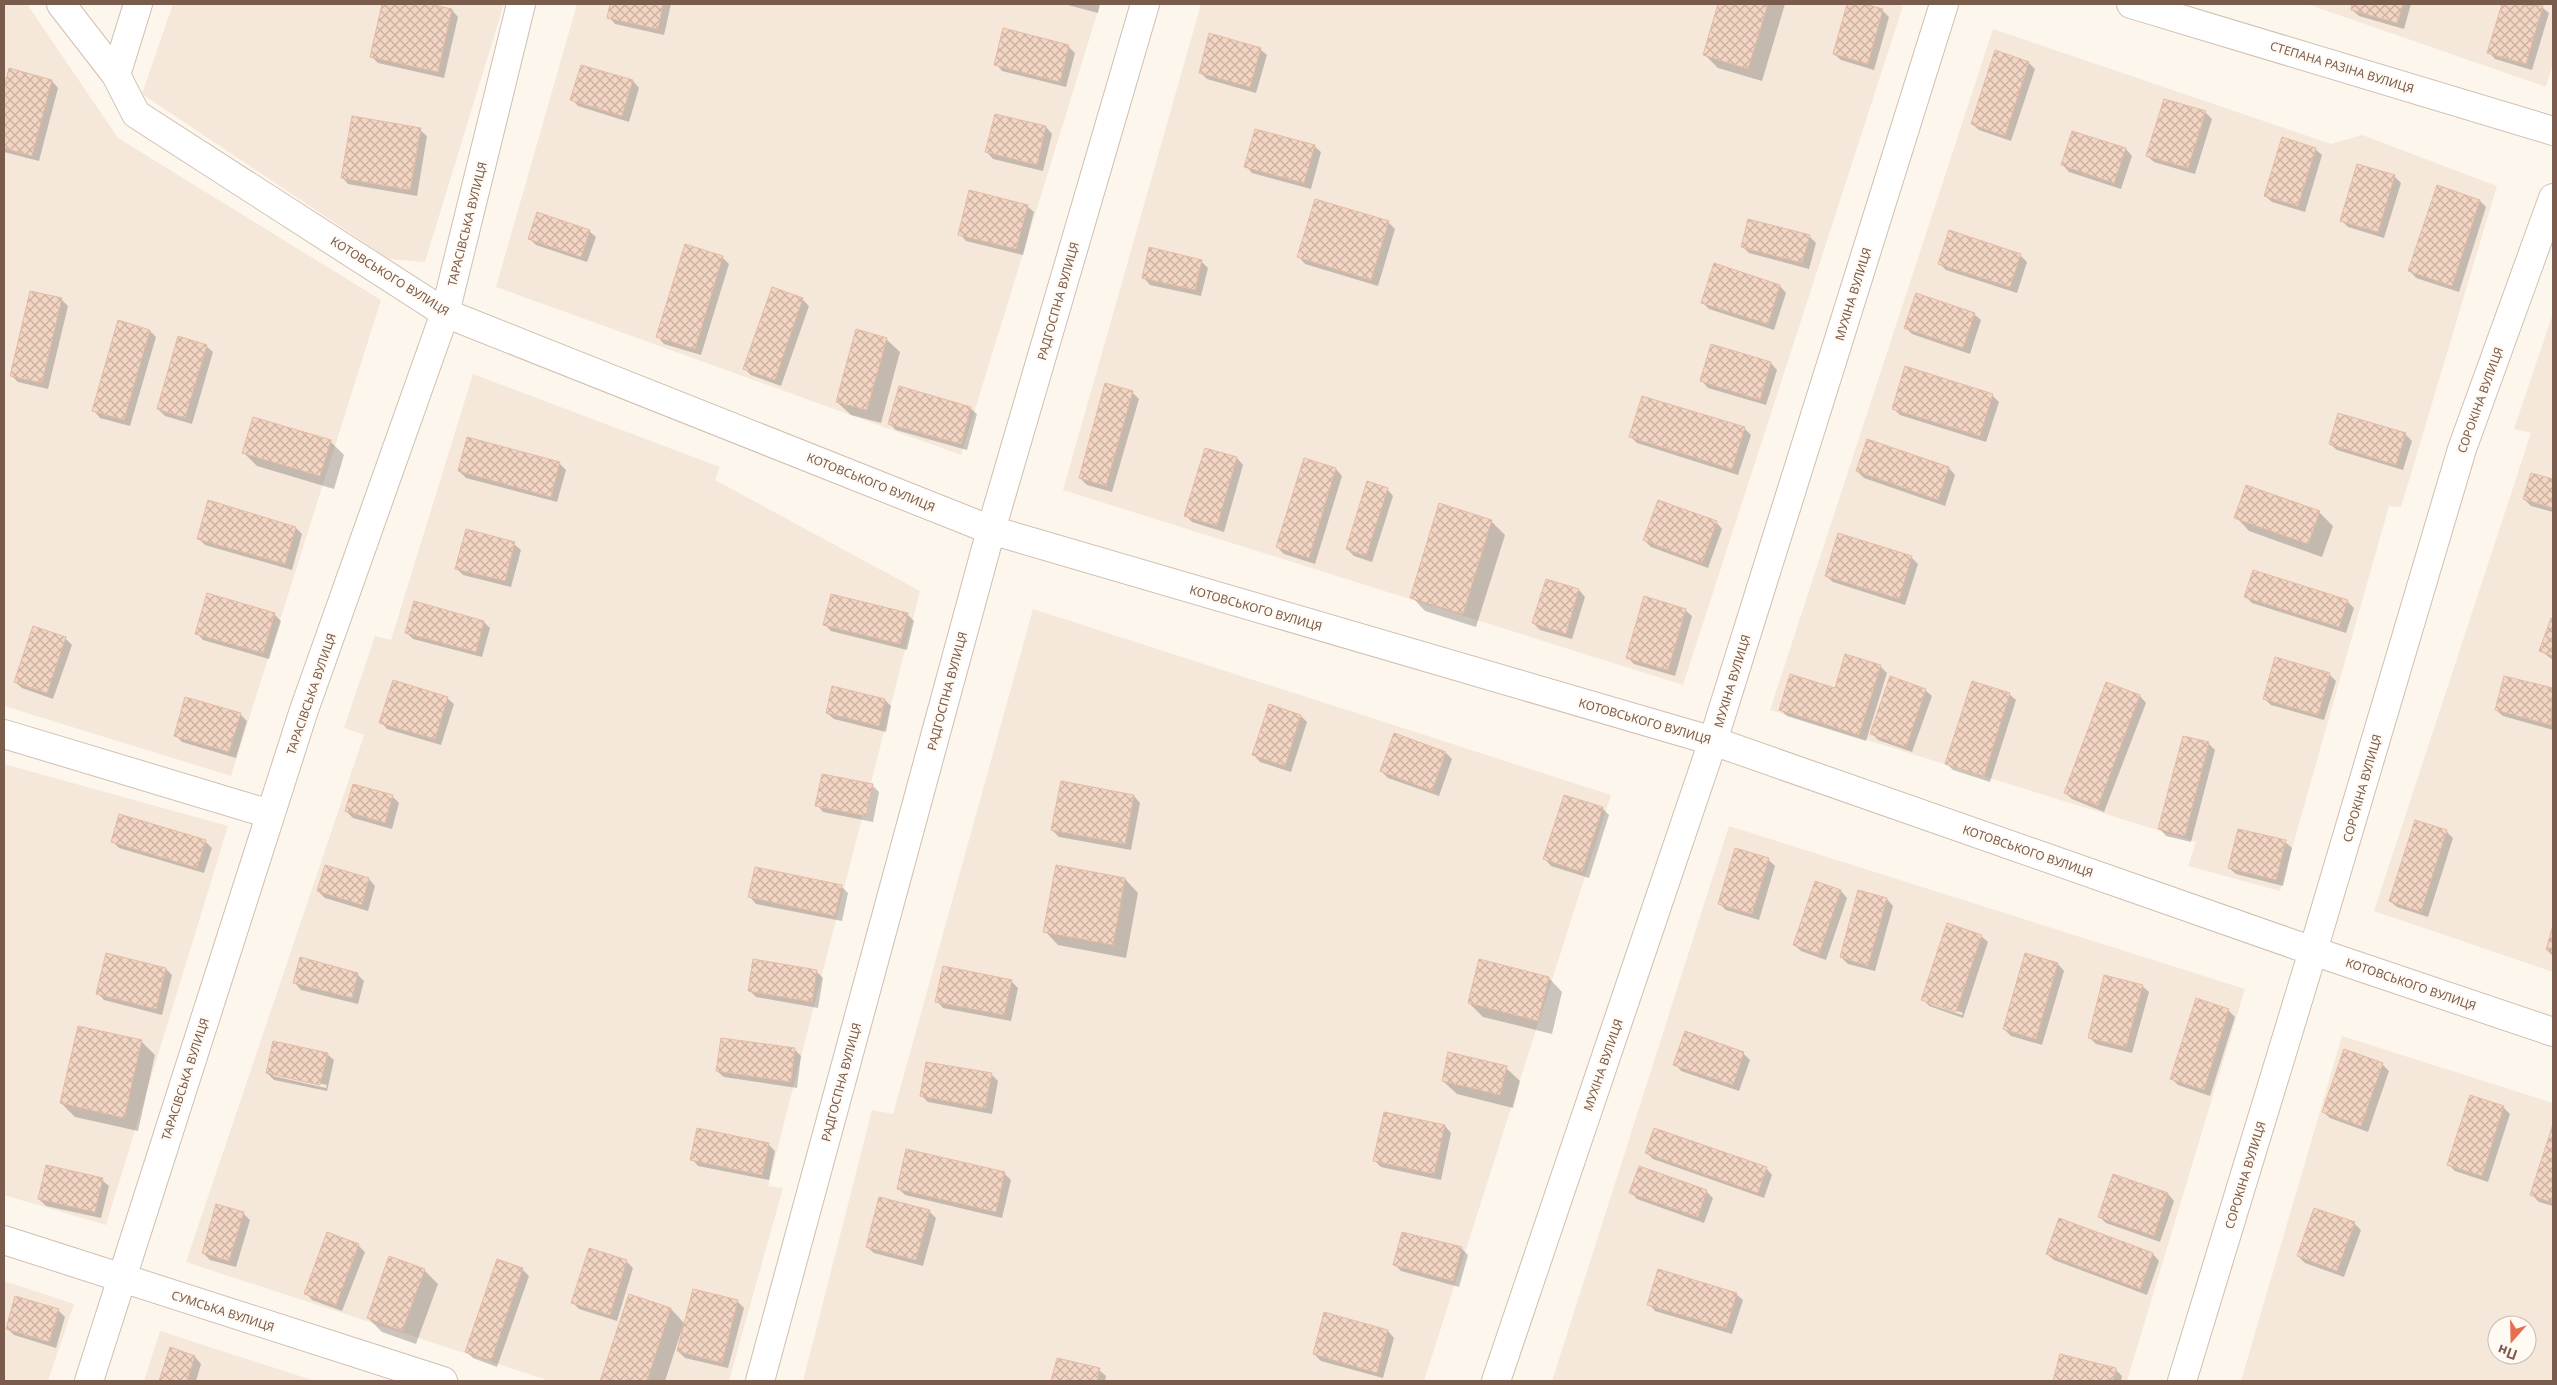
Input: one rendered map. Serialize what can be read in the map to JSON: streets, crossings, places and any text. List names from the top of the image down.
{
  "streets": {
    "street": [
      "СТЕПАНА РАЗІНА ВУЛИЦЯ",
      "ТАРАСІВСЬКА ВУЛИЦЯ",
      "КОТОВСЬКОГО ВУЛИЦЯ",
      "МУХІНА ВУЛИЦЯ",
      "РАДГОСПНА ВУЛИЦЯ",
      "СОРОКІНА ВУЛИЦЯ",
      "СУМСЬКА ВУЛИЦЯ"
    ]
  },
  "crossings": [
    ["ТАРАСІВСЬКА ВУЛИЦЯ", "КОТОВСЬКОГО ВУЛИЦЯ"],
    ["ТАРАСІВСЬКА ВУЛИЦЯ", "СУМСЬКА ВУЛИЦЯ"],
    ["КОТОВСЬКОГО ВУЛИЦЯ", "МУХІНА ВУЛИЦЯ"],
    ["КОТОВСЬКОГО ВУЛИЦЯ", "РАДГОСПНА ВУЛИЦЯ"],
    ["КОТОВСЬКОГО ВУЛИЦЯ", "СОРОКІНА ВУЛИЦЯ"]
  ],
  "north": "bottom"
}
